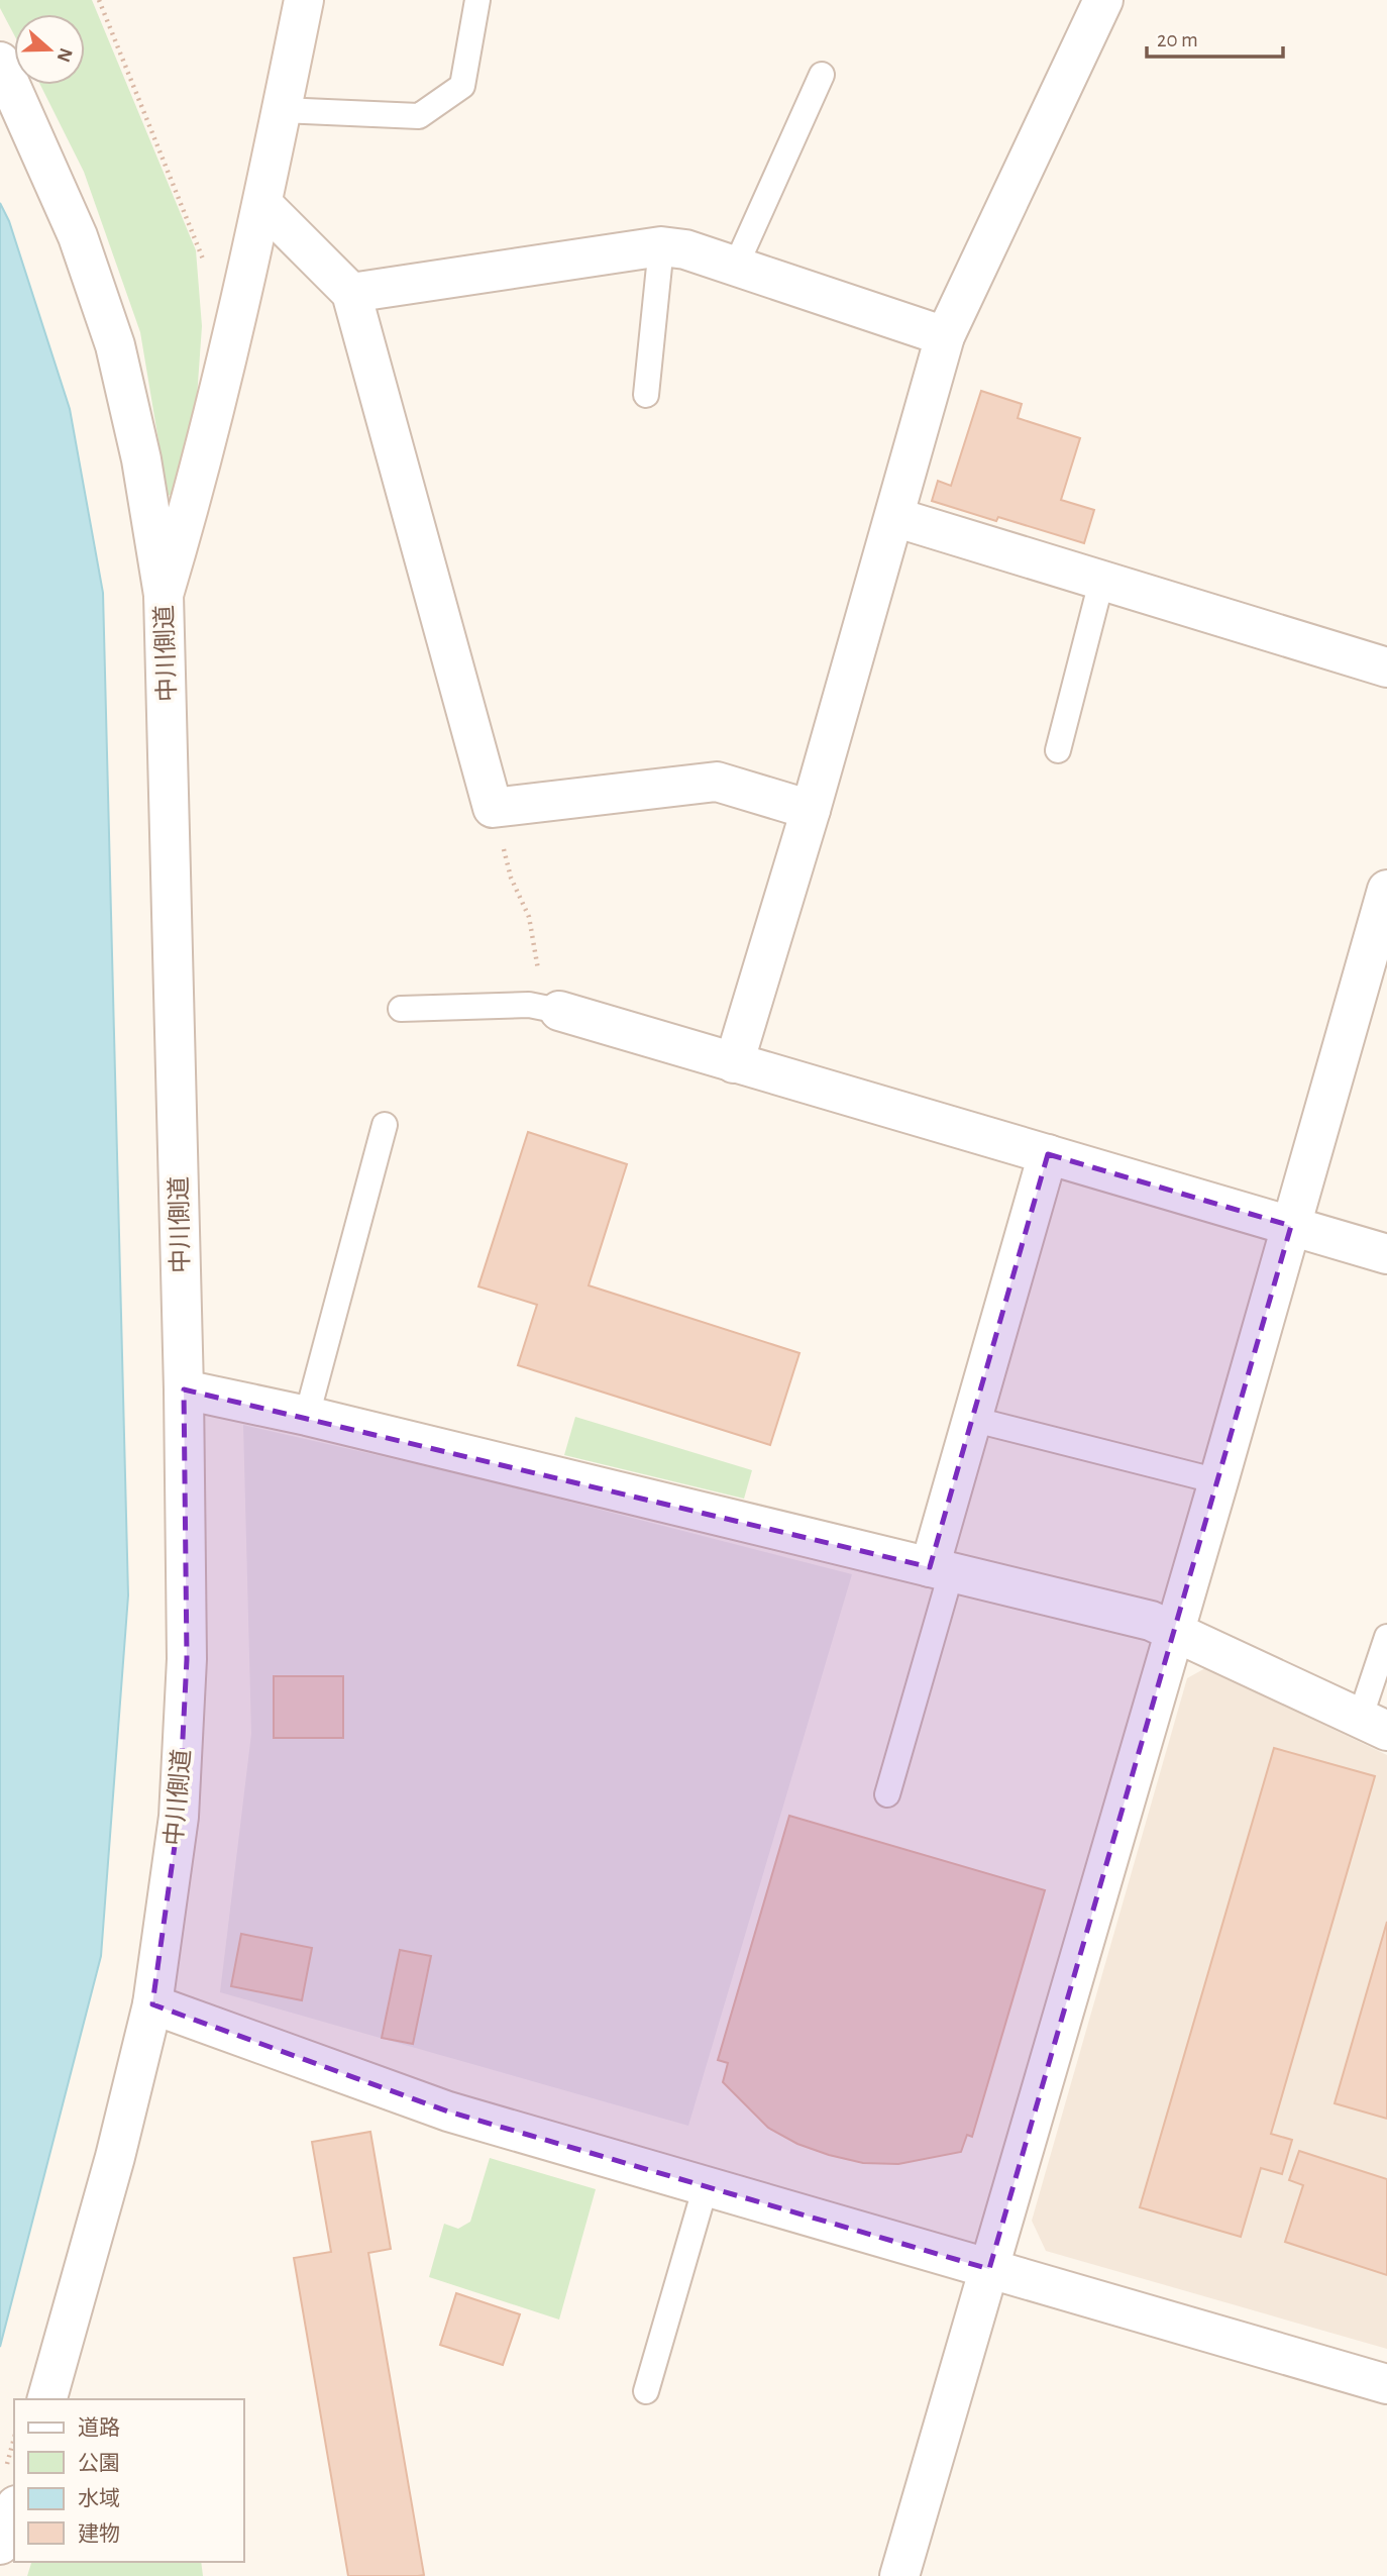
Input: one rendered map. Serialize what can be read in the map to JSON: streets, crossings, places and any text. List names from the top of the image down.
{
  "streets": {
    "street": ["中川側道"]
  },
  "legend": [
    "道路",
    "公園",
    "水域",
    "建物"
  ],
  "scale_bar": "20 m",
  "north": "right"
}
